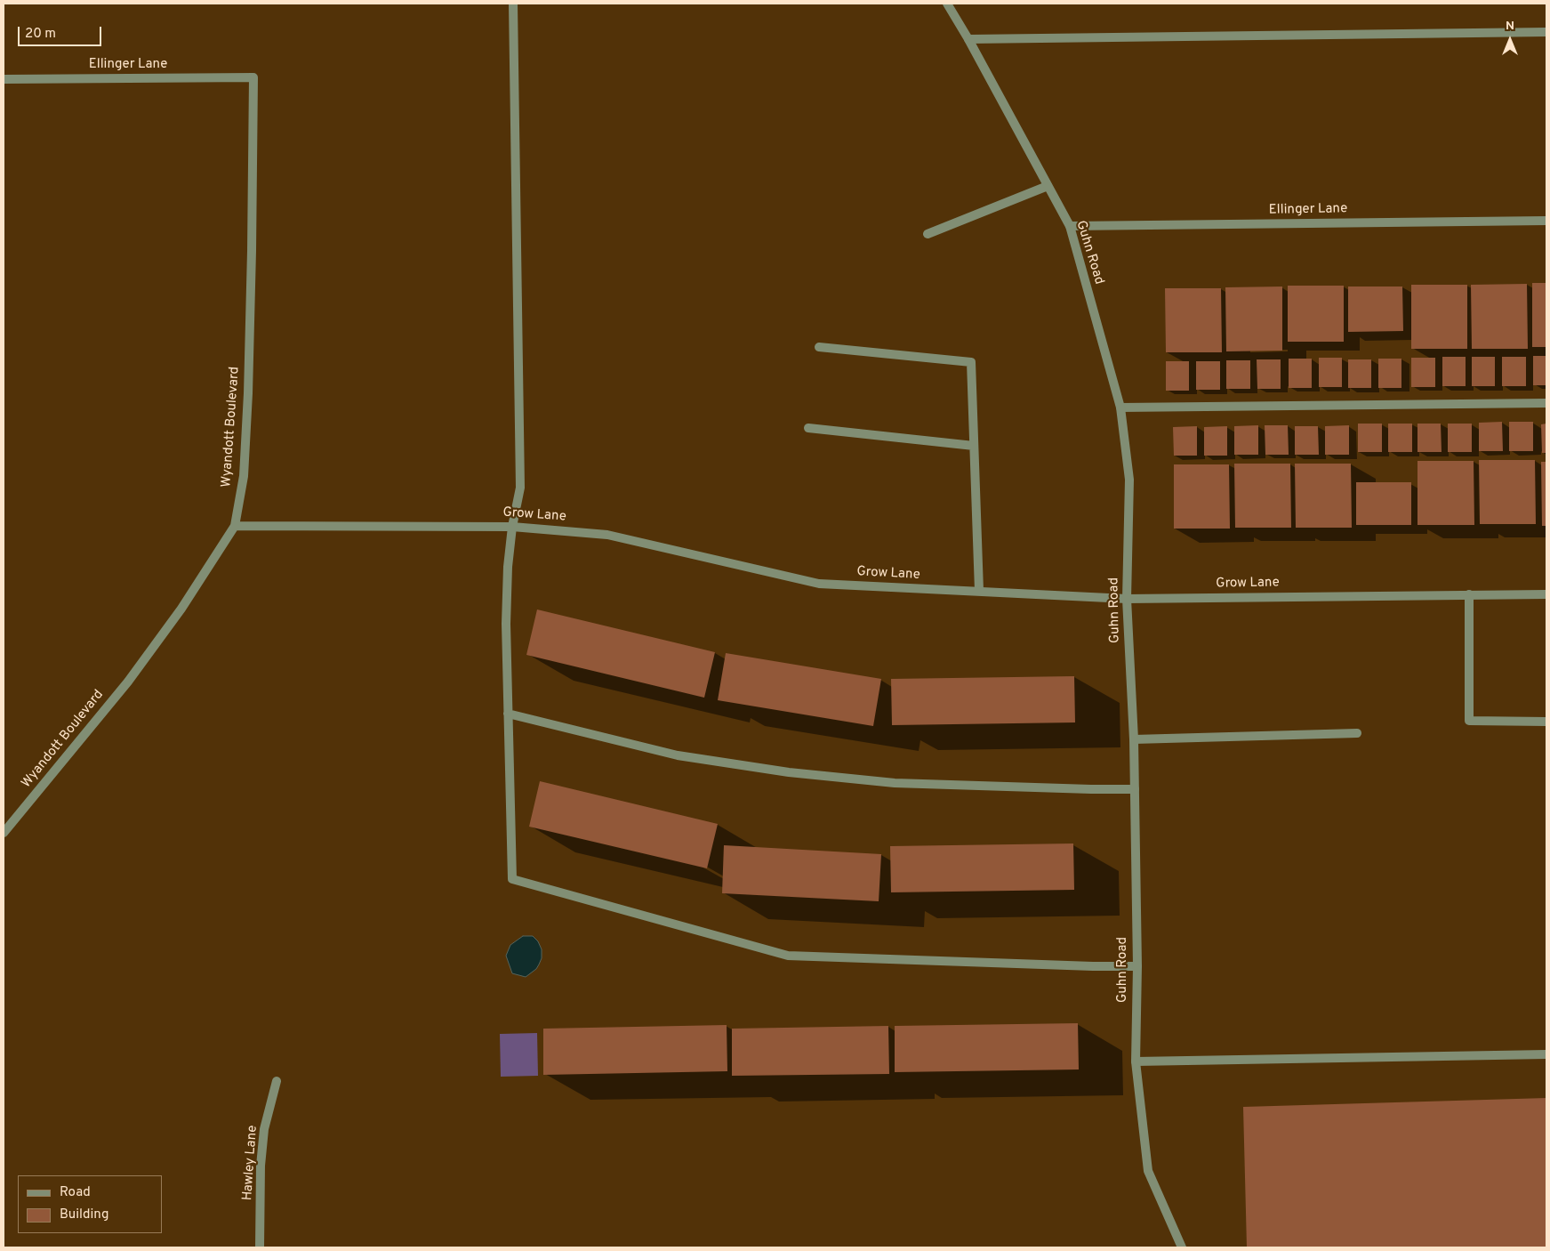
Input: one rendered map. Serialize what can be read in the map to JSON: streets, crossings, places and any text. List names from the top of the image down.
{
  "streets": {
    "street": [
      "Ellinger Lane",
      "Guhn Road",
      "Wyandott Boulevard",
      "Grow Lane",
      "Hawley Lane"
    ]
  },
  "crossings": [
    ["Ellinger Lane", "Guhn Road"],
    ["Ellinger Lane", "Wyandott Boulevard"],
    ["Guhn Road", "Grow Lane"],
    ["Wyandott Boulevard", "Grow Lane"]
  ],
  "legend": ["Road", "Building"],
  "scale_bar": "20 m",
  "north": "top"
}
